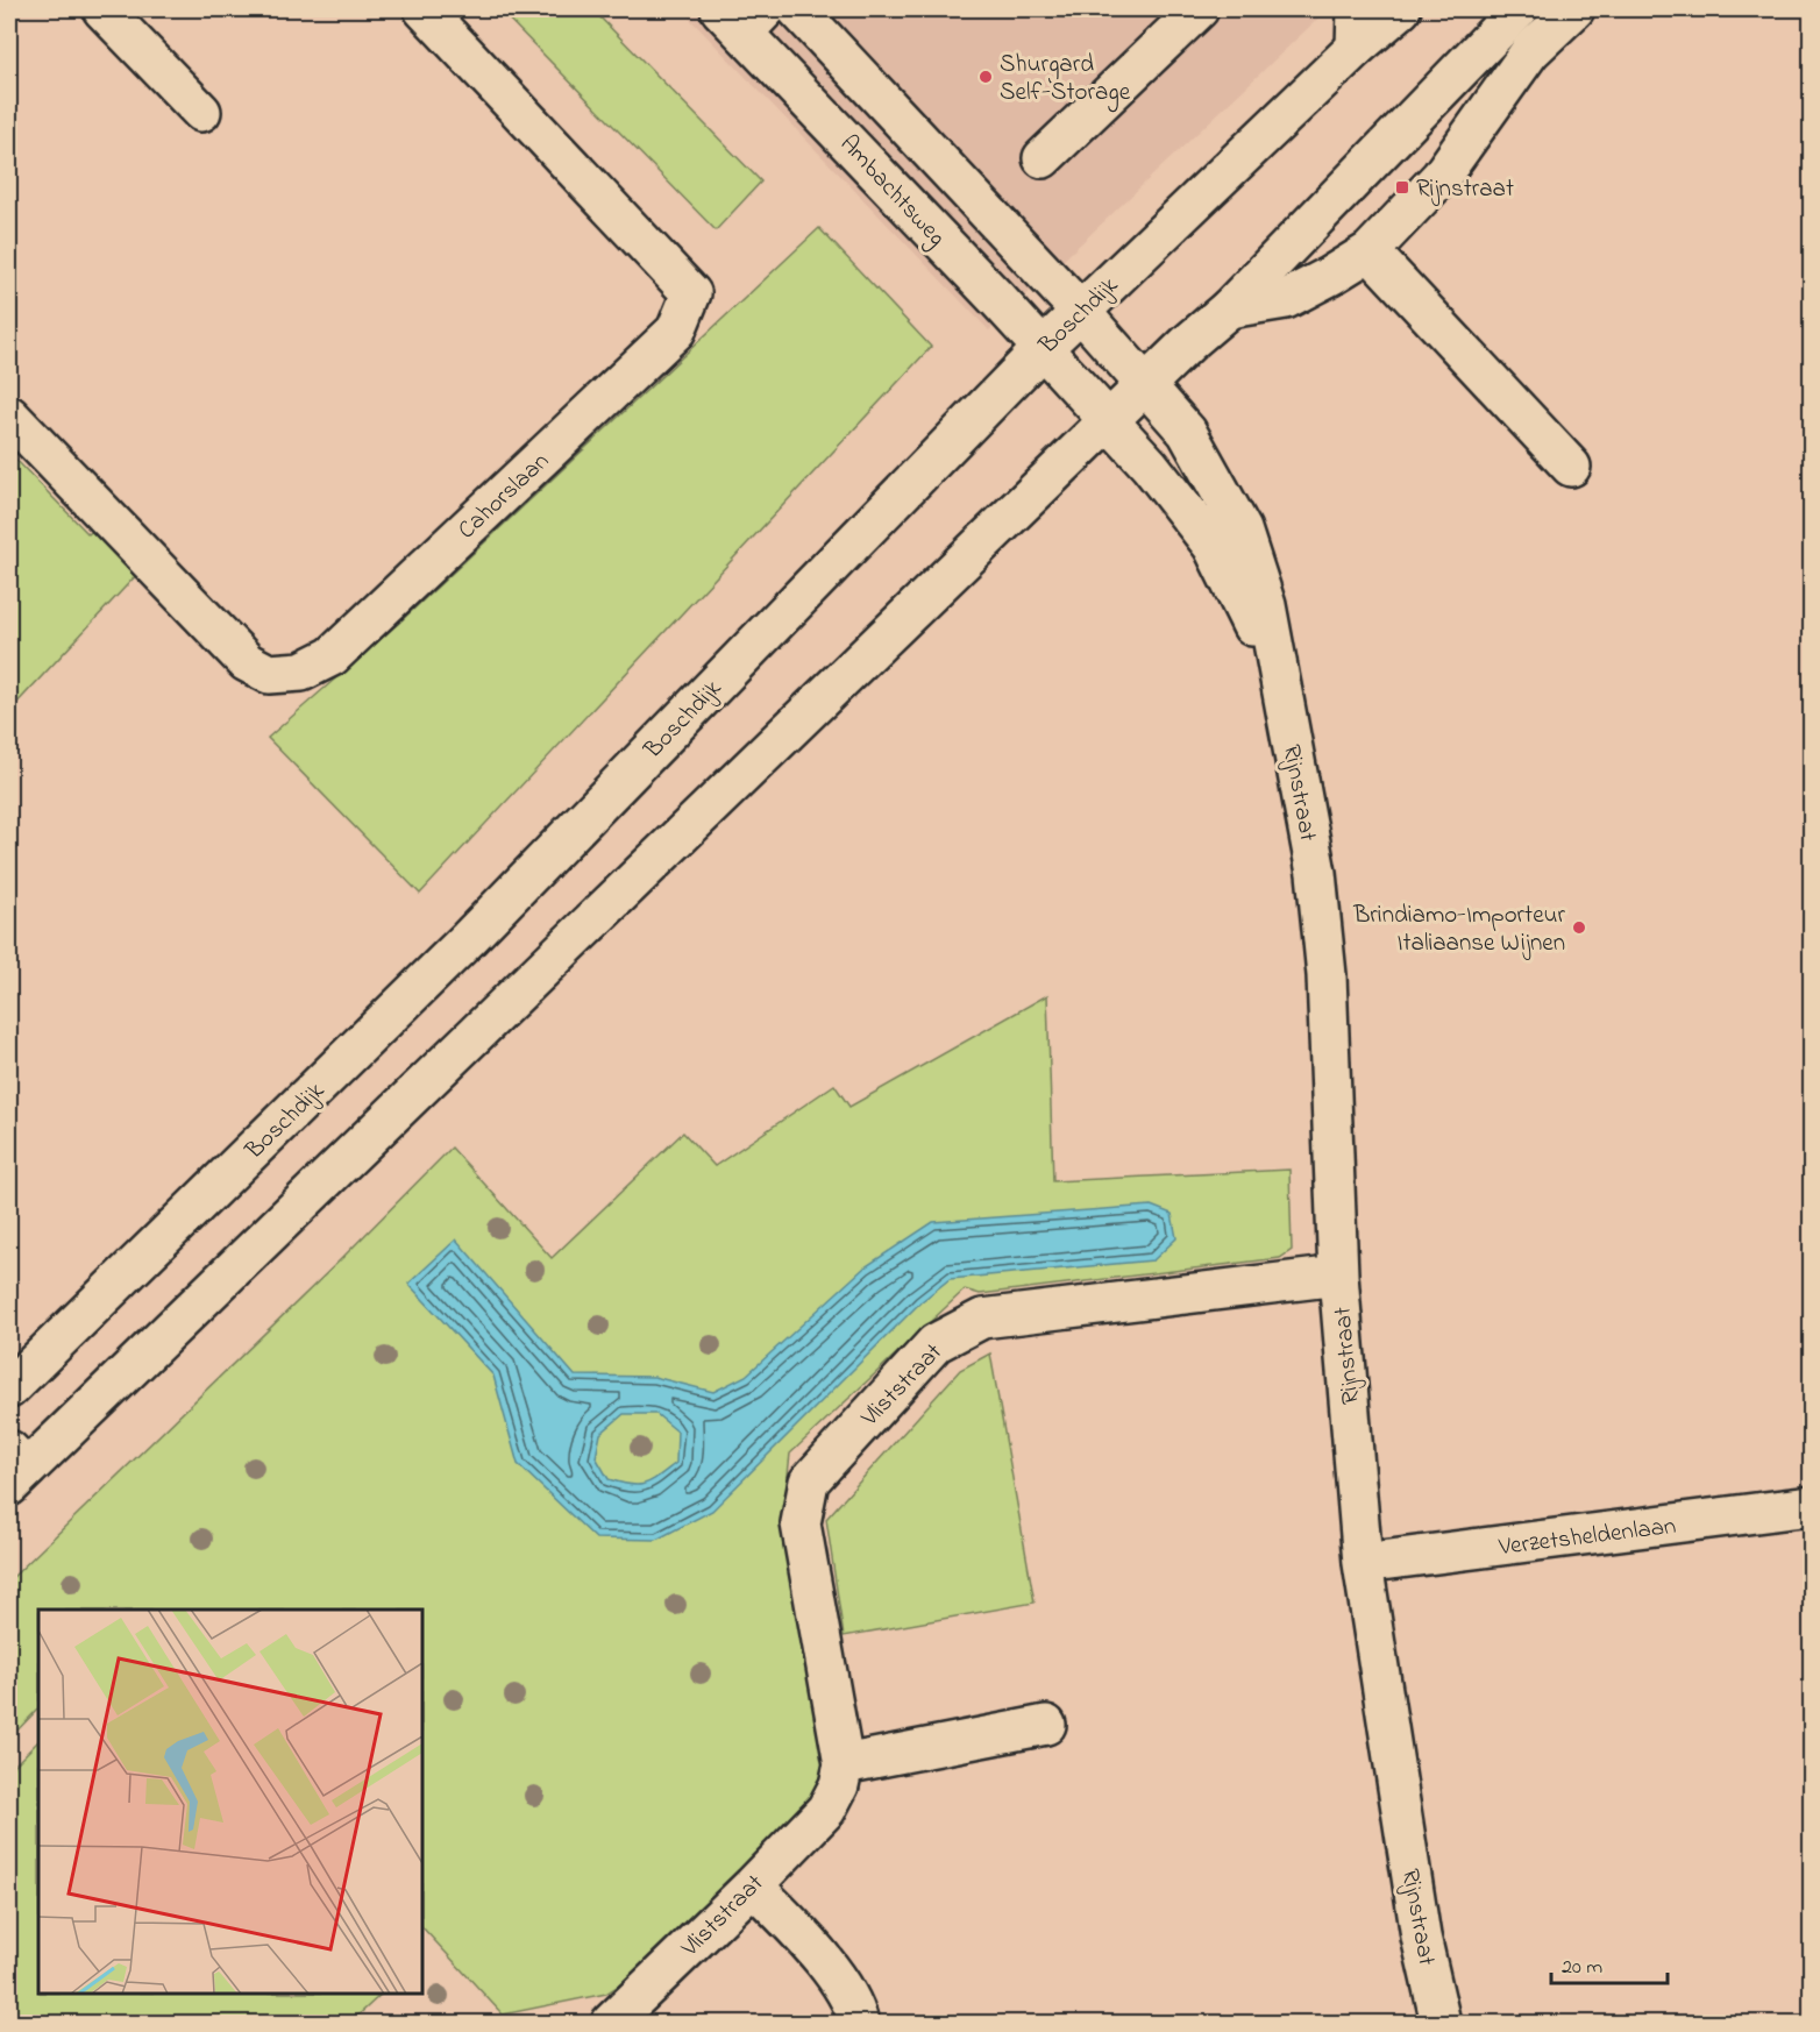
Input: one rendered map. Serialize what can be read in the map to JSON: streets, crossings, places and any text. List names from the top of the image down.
{
  "streets": {
    "street": [
      "Ambachtsweg",
      "Boschdijk",
      "Cahorslaan",
      "Rijnstraat",
      "Vliststraat",
      "Verzetsheldenlaan"
    ]
  },
  "crossings": [
    ["Ambachtsweg", "Boschdijk"],
    ["Ambachtsweg", "Rijnstraat"],
    ["Boschdijk", "Rijnstraat"],
    ["Rijnstraat", "Vliststraat"],
    ["Rijnstraat", "Verzetsheldenlaan"]
  ],
  "places": {
    "other": ["Shurgard Self-Storage", "Brindiamo-Importeur Italiaanse Wijnen"],
    "transit": ["Rijnstraat"]
  },
  "scale_bar": "20 m"
}
